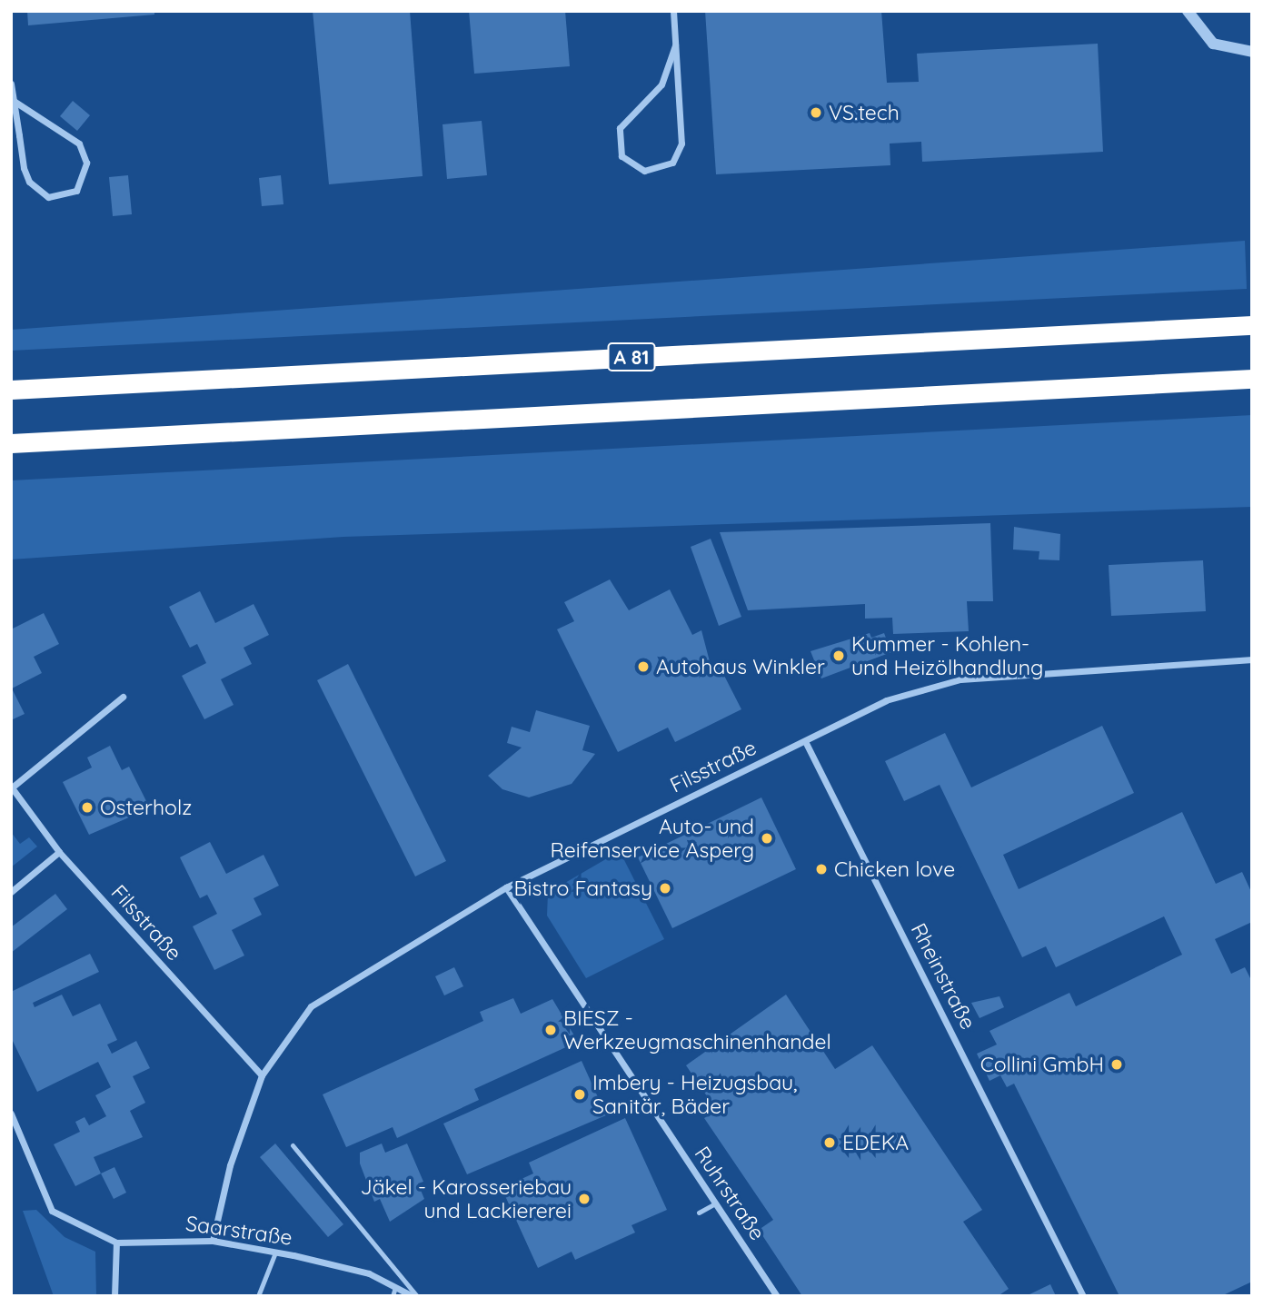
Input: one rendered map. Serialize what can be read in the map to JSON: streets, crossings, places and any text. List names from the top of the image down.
{
  "streets": {
    "highway": ["A 81"],
    "street": [
      "Filsstraße",
      "Rheinstraße",
      "Ruhrstraße",
      "Saarstraße"
    ]
  },
  "crossings": [
    ["Filsstraße", "Rheinstraße"],
    ["Filsstraße", "Ruhrstraße"],
    ["Filsstraße", "Saarstraße"]
  ],
  "places": [
    "VS.tech",
    "Kummer - Kohlen- und Heizölhandlung",
    "Autohaus Winkler",
    "Osterholz",
    "Auto- und Reifenservice Asperg",
    "Chicken love",
    "Bistro Fantasy",
    "BIESZ - Werkzeugmaschinenhandel",
    "Collini GmbH",
    "Imbery - Heizugsbau, Sanitär, Bäder",
    "EDEKA",
    "Jäkel - Karosseriebau und Lackiererei"
  ]
}
